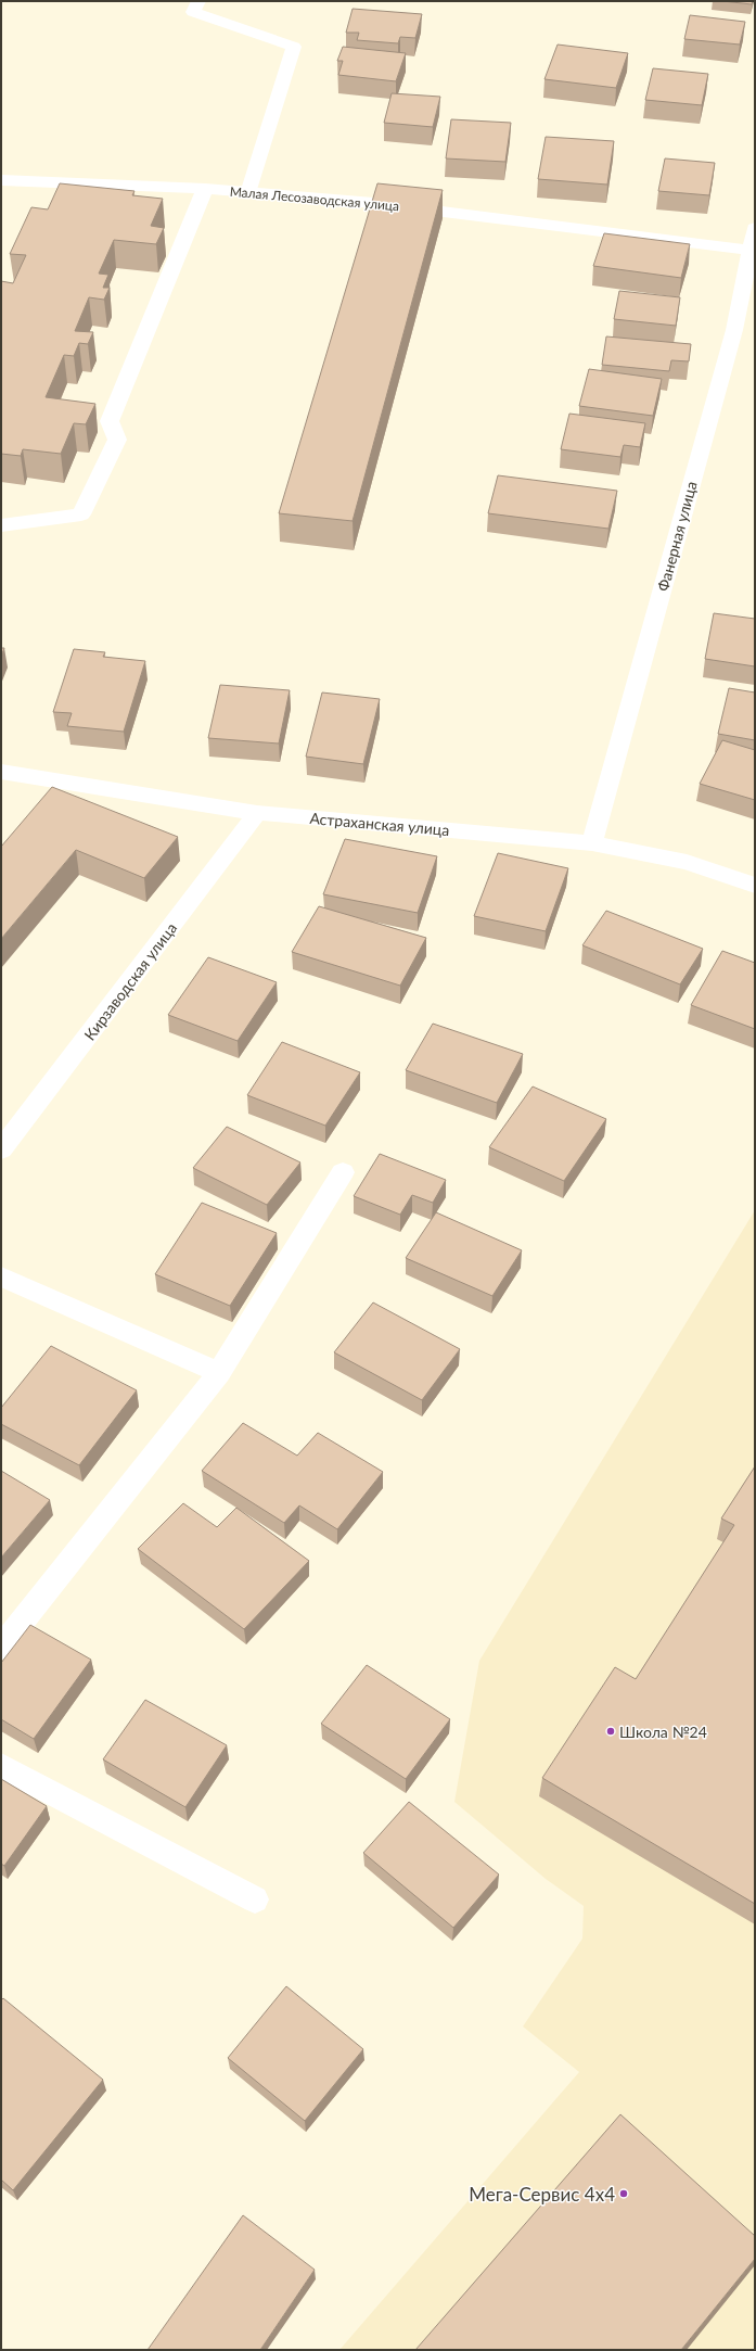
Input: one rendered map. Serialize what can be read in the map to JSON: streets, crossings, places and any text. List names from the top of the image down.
{
  "streets": {
    "street": [
      "Малая Лесозаводская улица",
      "Фанерная улица",
      "Астраханская улица",
      "Кирзаводская улица"
    ]
  },
  "crossings": [
    ["Малая Лесозаводская улица", "Фанерная улица"],
    ["Фанерная улица", "Астраханская улица"],
    ["Астраханская улица", "Кирзаводская улица"]
  ],
  "places": ["Школа №24", "Мега-Сервис 4х4"]
}
